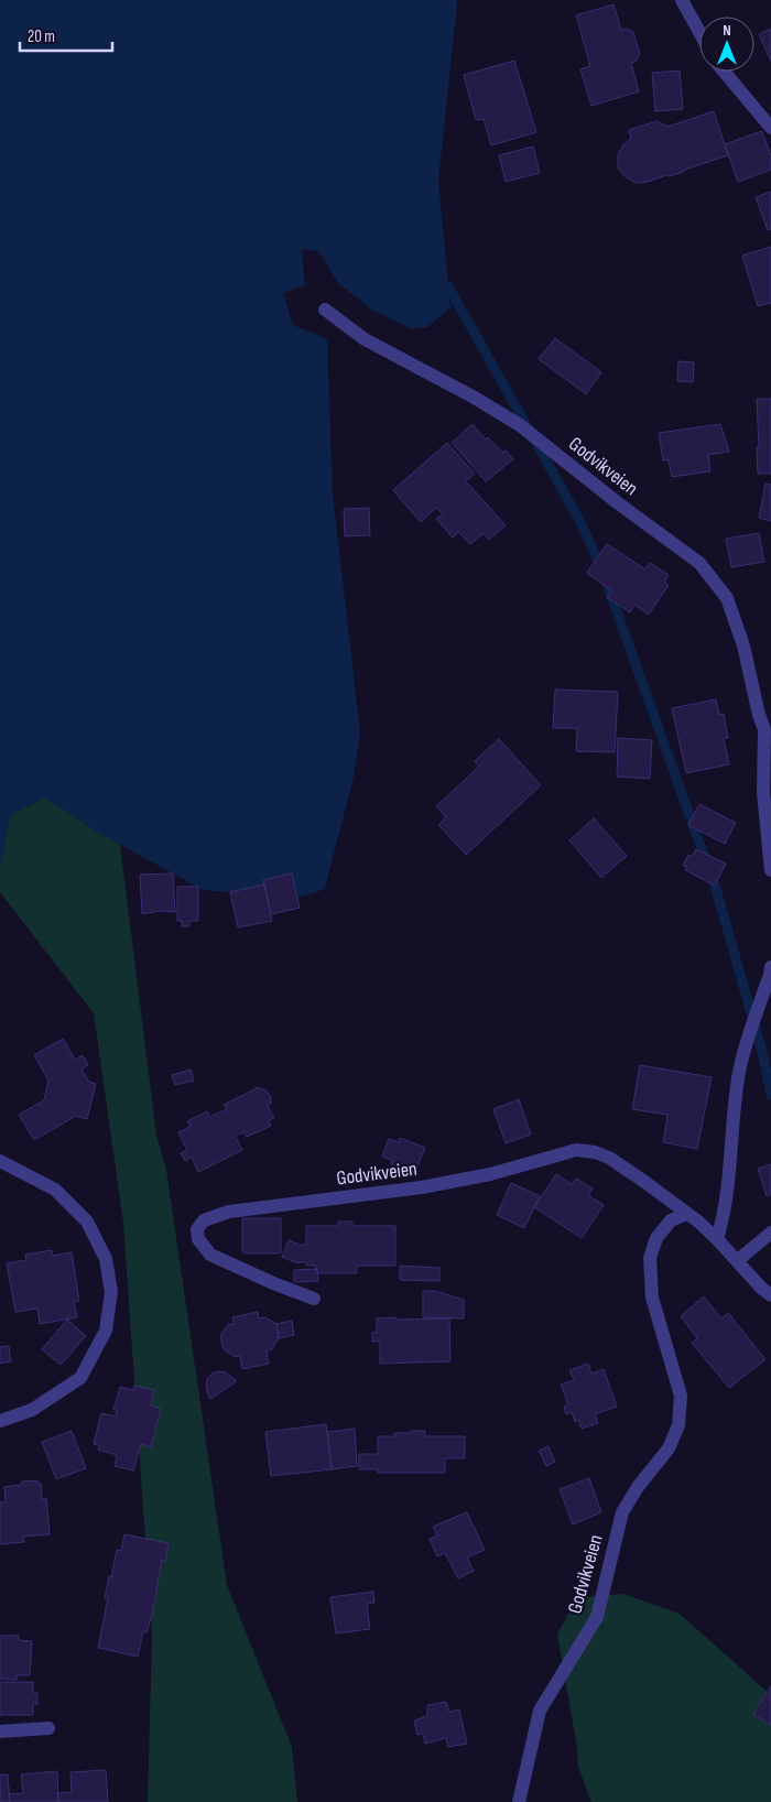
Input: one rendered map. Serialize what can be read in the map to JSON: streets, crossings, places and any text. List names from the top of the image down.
{
  "streets": {
    "street": ["Godvikveien"]
  },
  "scale_bar": "20 m",
  "north": "top"
}
